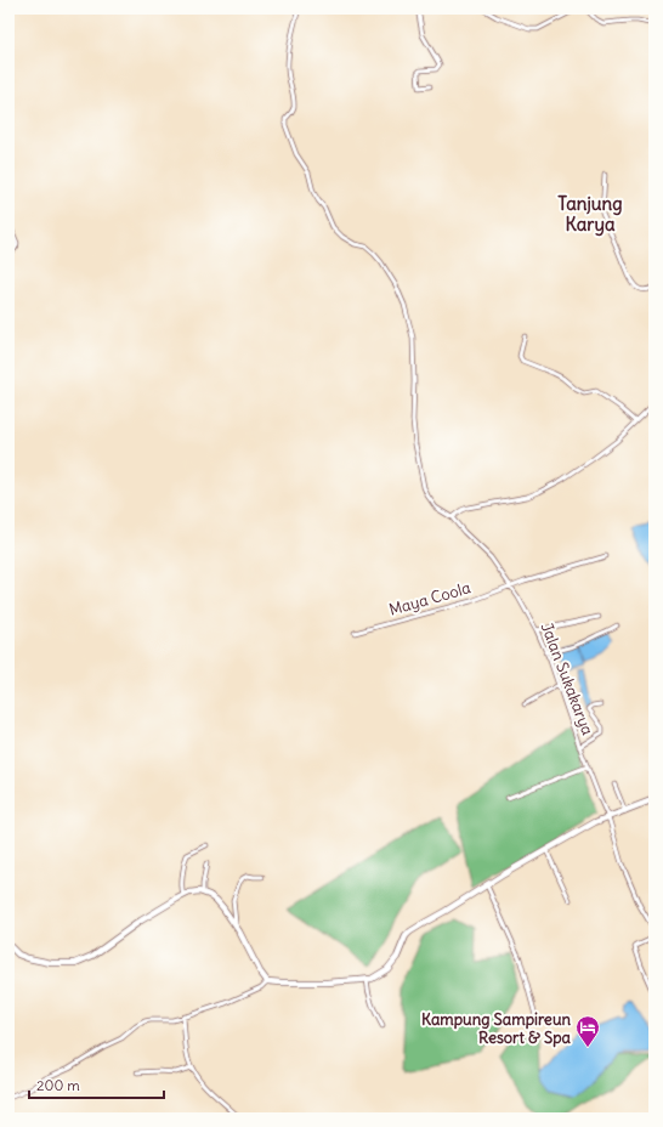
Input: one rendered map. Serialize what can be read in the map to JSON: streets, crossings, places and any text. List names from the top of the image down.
{
  "streets": {
    "street": ["Maya Coola", "Jalan Sukakarya"]
  },
  "crossings": [
    ["Maya Coola", "Jalan Sukakarya"]
  ],
  "districts": ["Tanjung Karya"],
  "places": {
    "hotel": ["Kampung Sampireun Resort & Spa"]
  },
  "scale_bar": "200 m"
}
